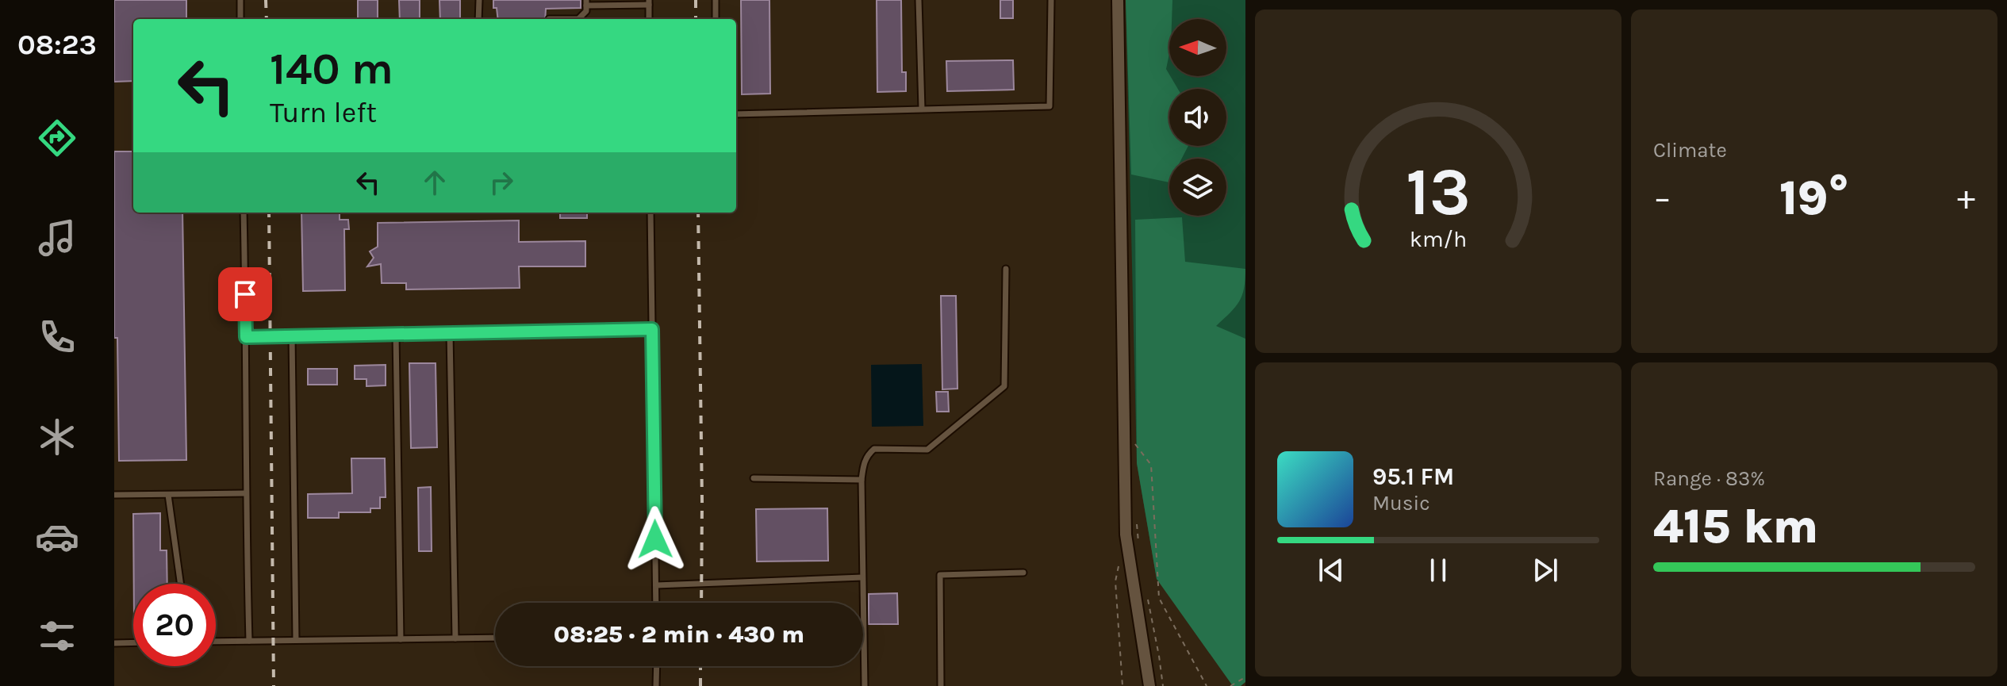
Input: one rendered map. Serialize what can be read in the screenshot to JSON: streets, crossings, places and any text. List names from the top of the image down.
{
  "north": "left",
  "page": {
    "tabs": "08:23",
    "tile": [
      "Climate",
      ["Range · 83%", "415 km"]
    ],
    "turn": ["140 m", "Turn left"],
    "heat": ["−", "19°", "+"],
    "song": ["95.1 FM", "Music"],
    "limit": "20",
    "trip": "08:25 · 2 min · 430 m",
    "gauge": ["13", "km/h"]
  }
}
